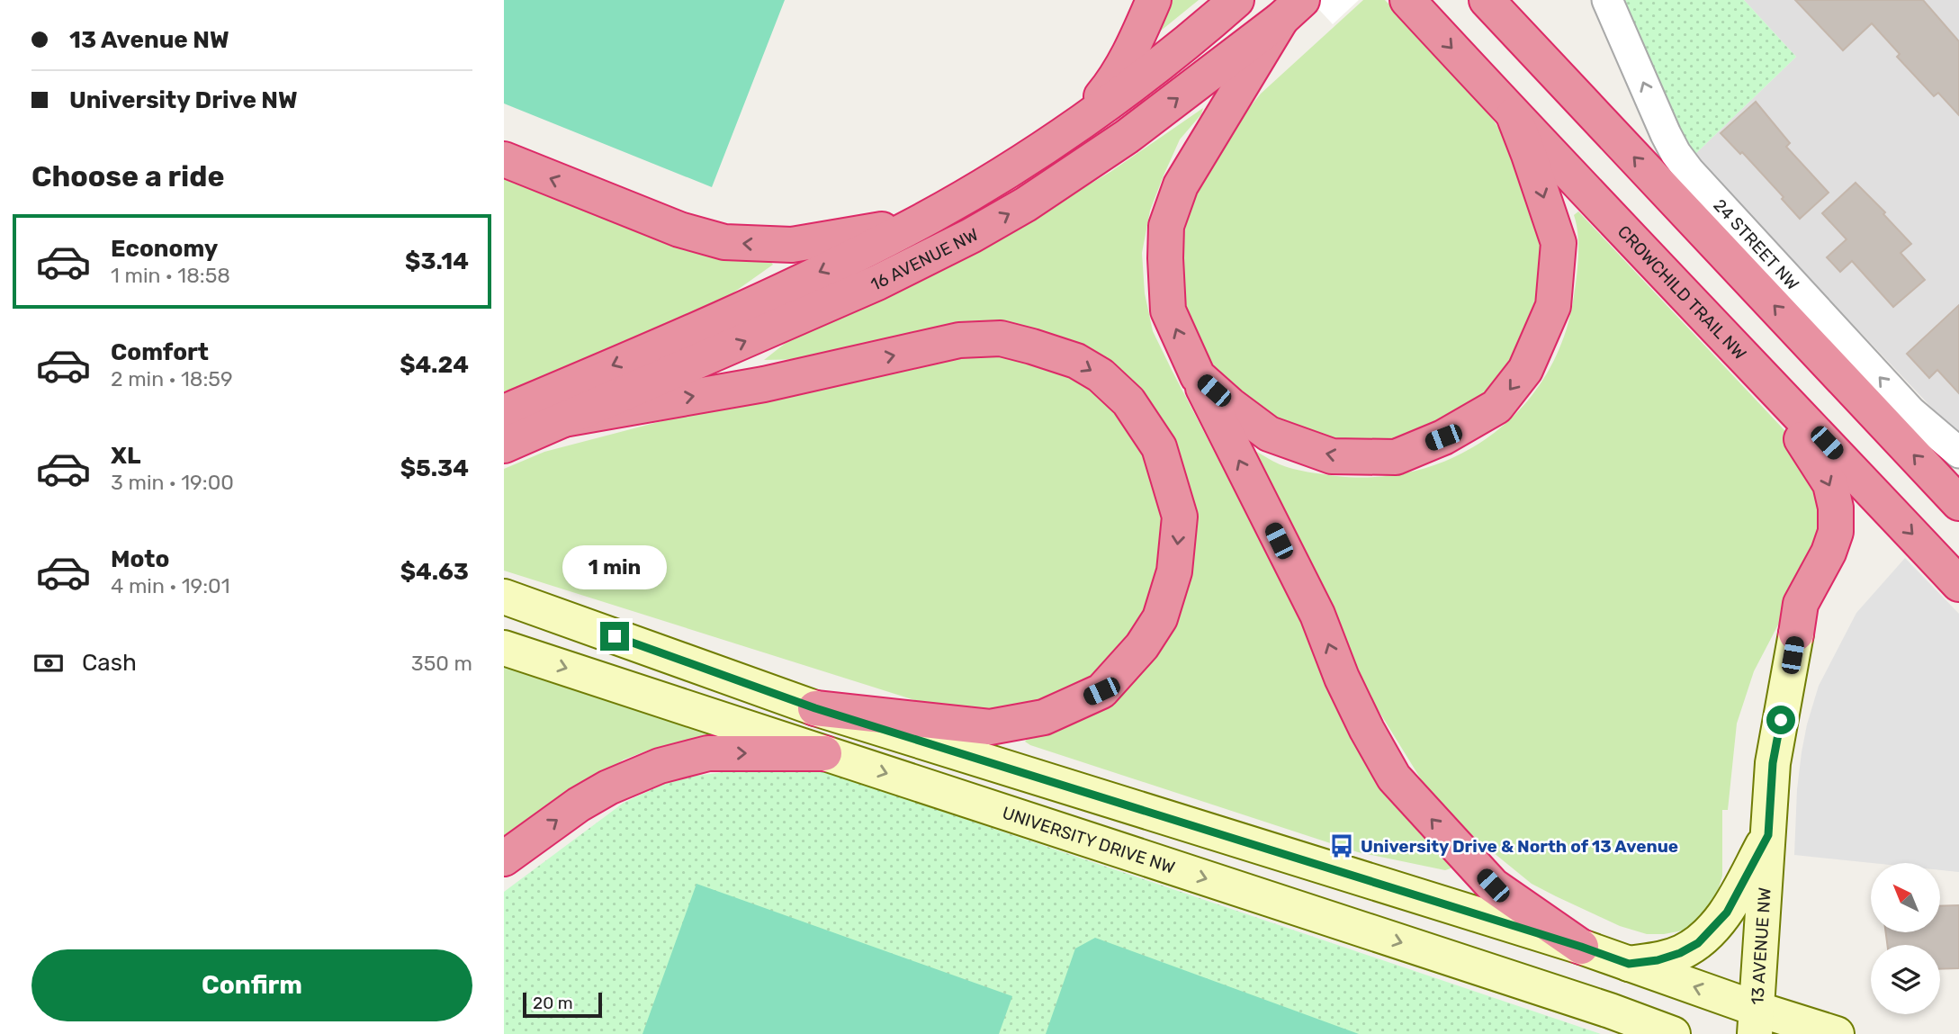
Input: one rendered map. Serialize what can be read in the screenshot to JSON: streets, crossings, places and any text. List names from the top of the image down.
{
  "streets": {
    "highway": ["16 AVENUE NW", "CROWCHILD TRAIL NW"],
    "street": ["24 STREET NW", "UNIVERSITY DRIVE NW", "13 AVENUE NW"]
  },
  "one_way": ["24 STREET NW"],
  "places": {
    "bus stop": ["University Drive & North of 13 Avenue"]
  },
  "scale_bar": "20 m",
  "north": "top left",
  "page": {
    "banner": ["13 Avenue NW", "University Drive NW"],
    "heading": "Choose a ride",
    "list": [
      {
        "name": "Economy",
        "note": "1 min · 18:58",
        "value": "$3.14"
      },
      {
        "name": "Comfort",
        "note": "2 min · 18:59",
        "value": "$4.24"
      },
      {
        "name": "XL",
        "note": "3 min · 19:00",
        "value": "$5.34"
      },
      {
        "name": "Moto",
        "note": "4 min · 19:01",
        "value": "$4.63"
      }
    ],
    "bubble": "1 min",
    "pay": ["Cash", "350 m"],
    "buttons": "Confirm",
    "scale": "20 m"
  }
}
